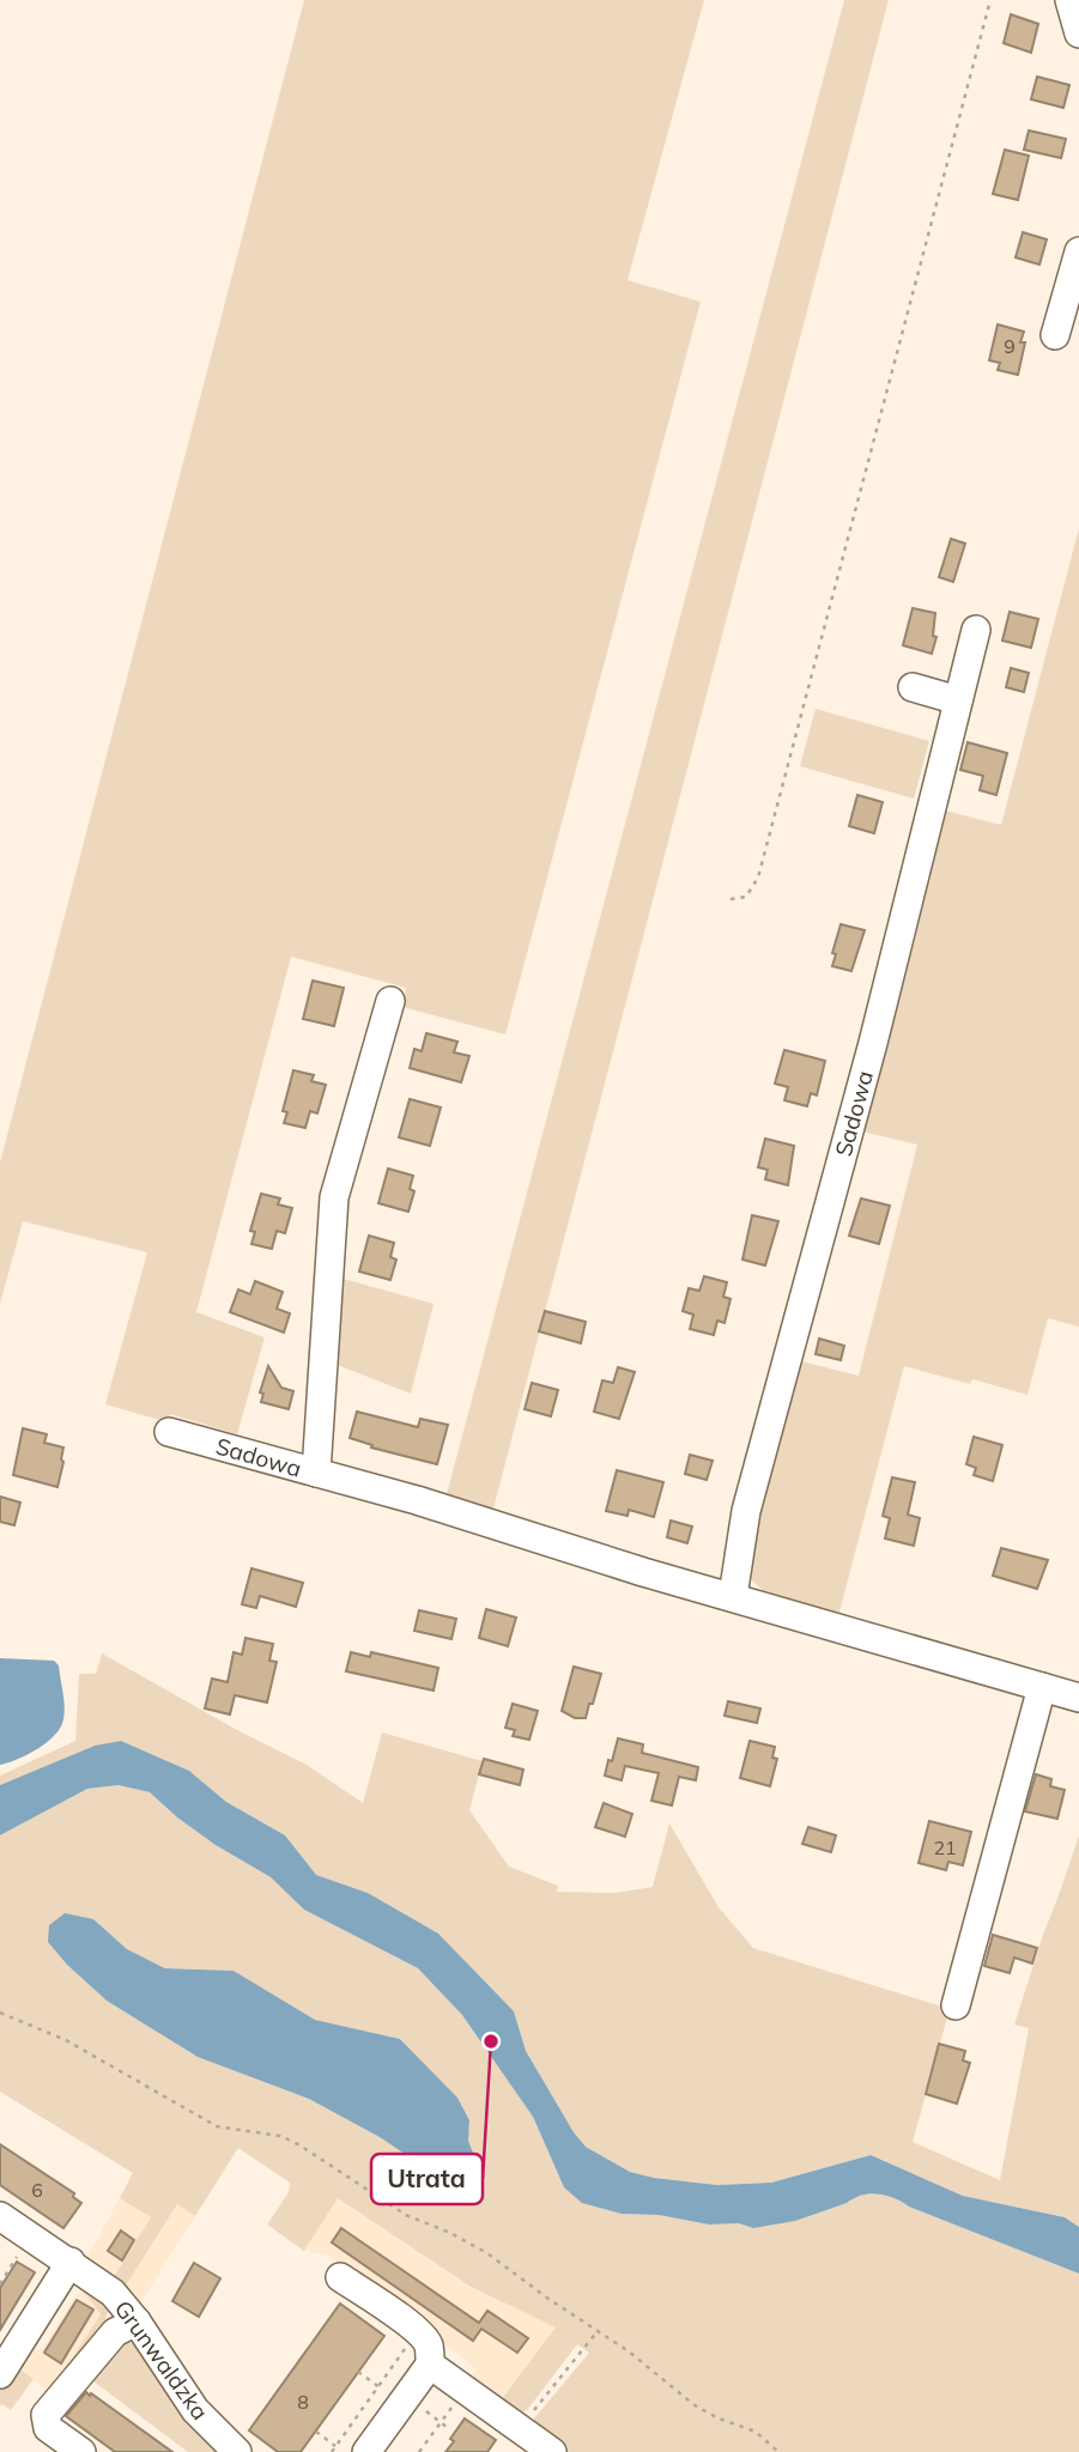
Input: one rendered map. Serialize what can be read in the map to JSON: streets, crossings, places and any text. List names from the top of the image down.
{
  "streets": {
    "street": ["Sadowa", "Grunwaldzka"]
  },
  "places": ["Utrata"],
  "house_numbers": [
    "9",
    "21",
    "6",
    "8"
  ]
}
